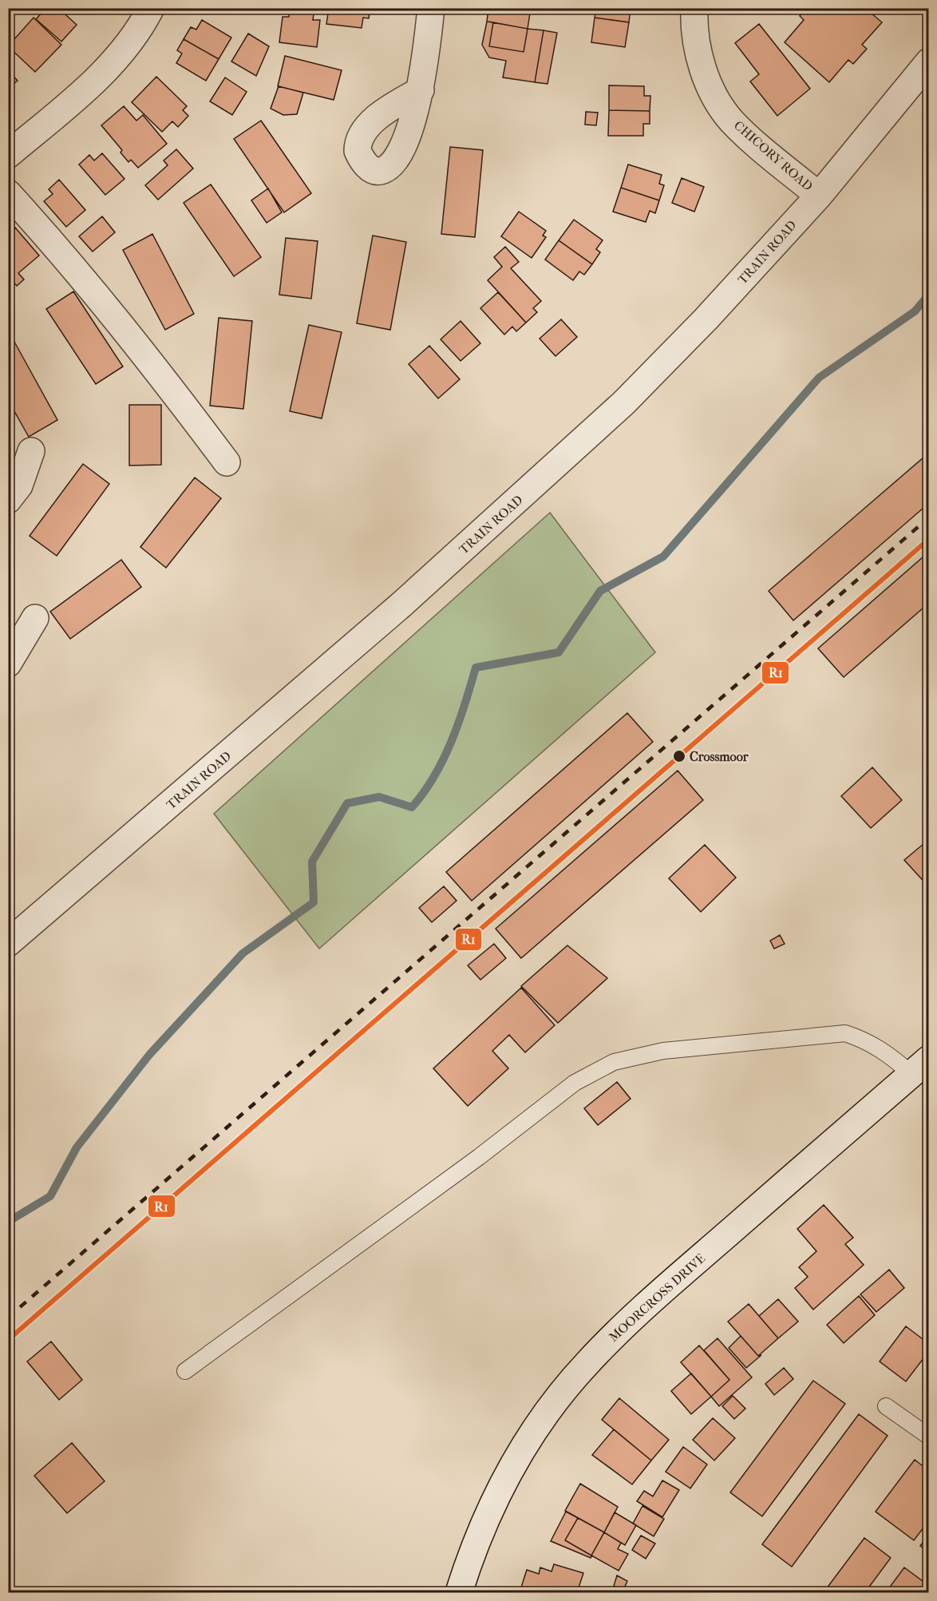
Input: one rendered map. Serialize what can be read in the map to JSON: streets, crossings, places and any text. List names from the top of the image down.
{
  "streets": {
    "street": ["CHICORY ROAD", "TRAIN ROAD", "MOORCROSS DRIVE"]
  },
  "crossings": [
    ["CHICORY ROAD", "TRAIN ROAD"]
  ],
  "places": ["Crossmoor"],
  "lines": ["transit line R1"]
}
